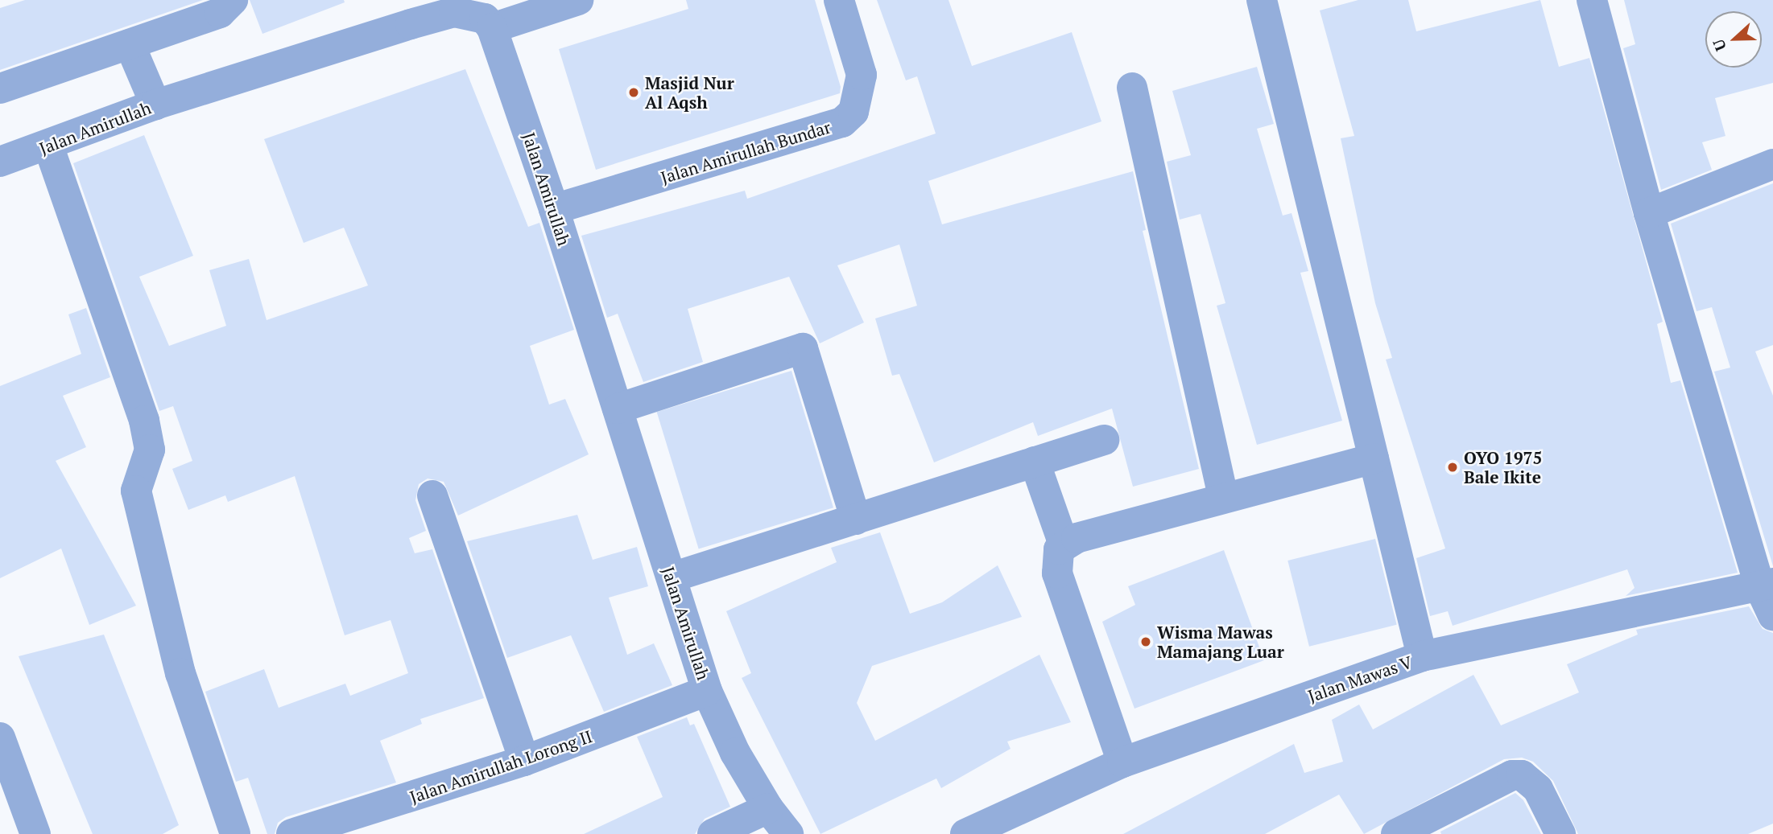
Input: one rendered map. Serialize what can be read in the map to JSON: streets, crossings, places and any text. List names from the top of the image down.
{
  "streets": {
    "street": [
      "Jalan Amirullah",
      "Jalan Amirullah Bundar",
      "Jalan Mawas V",
      "Jalan Amirullah Lorong II"
    ]
  },
  "crossings": [
    ["Jalan Amirullah", "Jalan Amirullah Bundar"],
    ["Jalan Amirullah", "Jalan Amirullah Lorong II"]
  ],
  "places": ["Masjid Nur Al Aqsh", "OYO 1975 Bale Ikite", "Wisma Mawas Mamajang Luar"],
  "north": "left"
}
